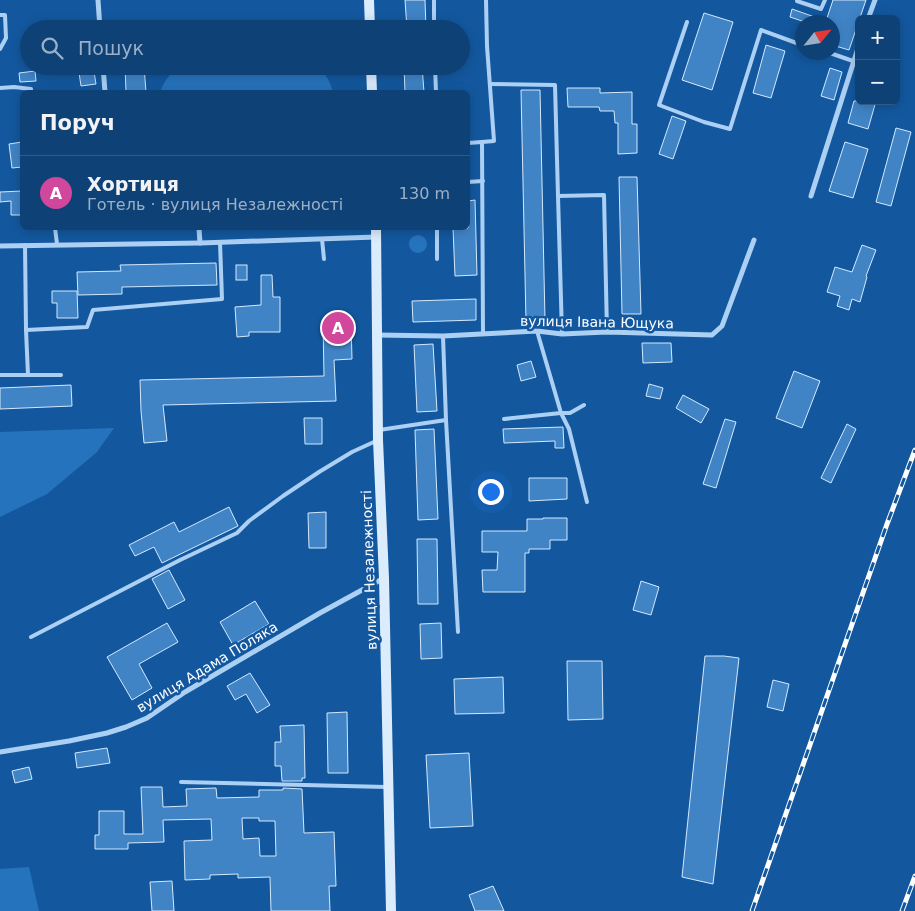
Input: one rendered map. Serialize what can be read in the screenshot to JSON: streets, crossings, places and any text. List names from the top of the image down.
{
  "streets": {
    "main road": ["вулиця Незалежності"],
    "street": ["вулиця Івана Ющука", "вулиця Адама Поляка"]
  },
  "crossings": [
    ["вулиця Івана Ющука", "вулиця Незалежності"],
    ["вулиця Незалежності", "вулиця Адама Поляка"]
  ],
  "north": "top right",
  "page": {
    "map_buttons": ["+", "−"],
    "search": "Пошук",
    "heading": "Поруч",
    "list": [
      {
        "mark": "A",
        "name": "Хортиця",
        "note": "Готель · вулиця Незалежності",
        "value": "130 m"
      }
    ],
    "pins": "A"
  }
}
